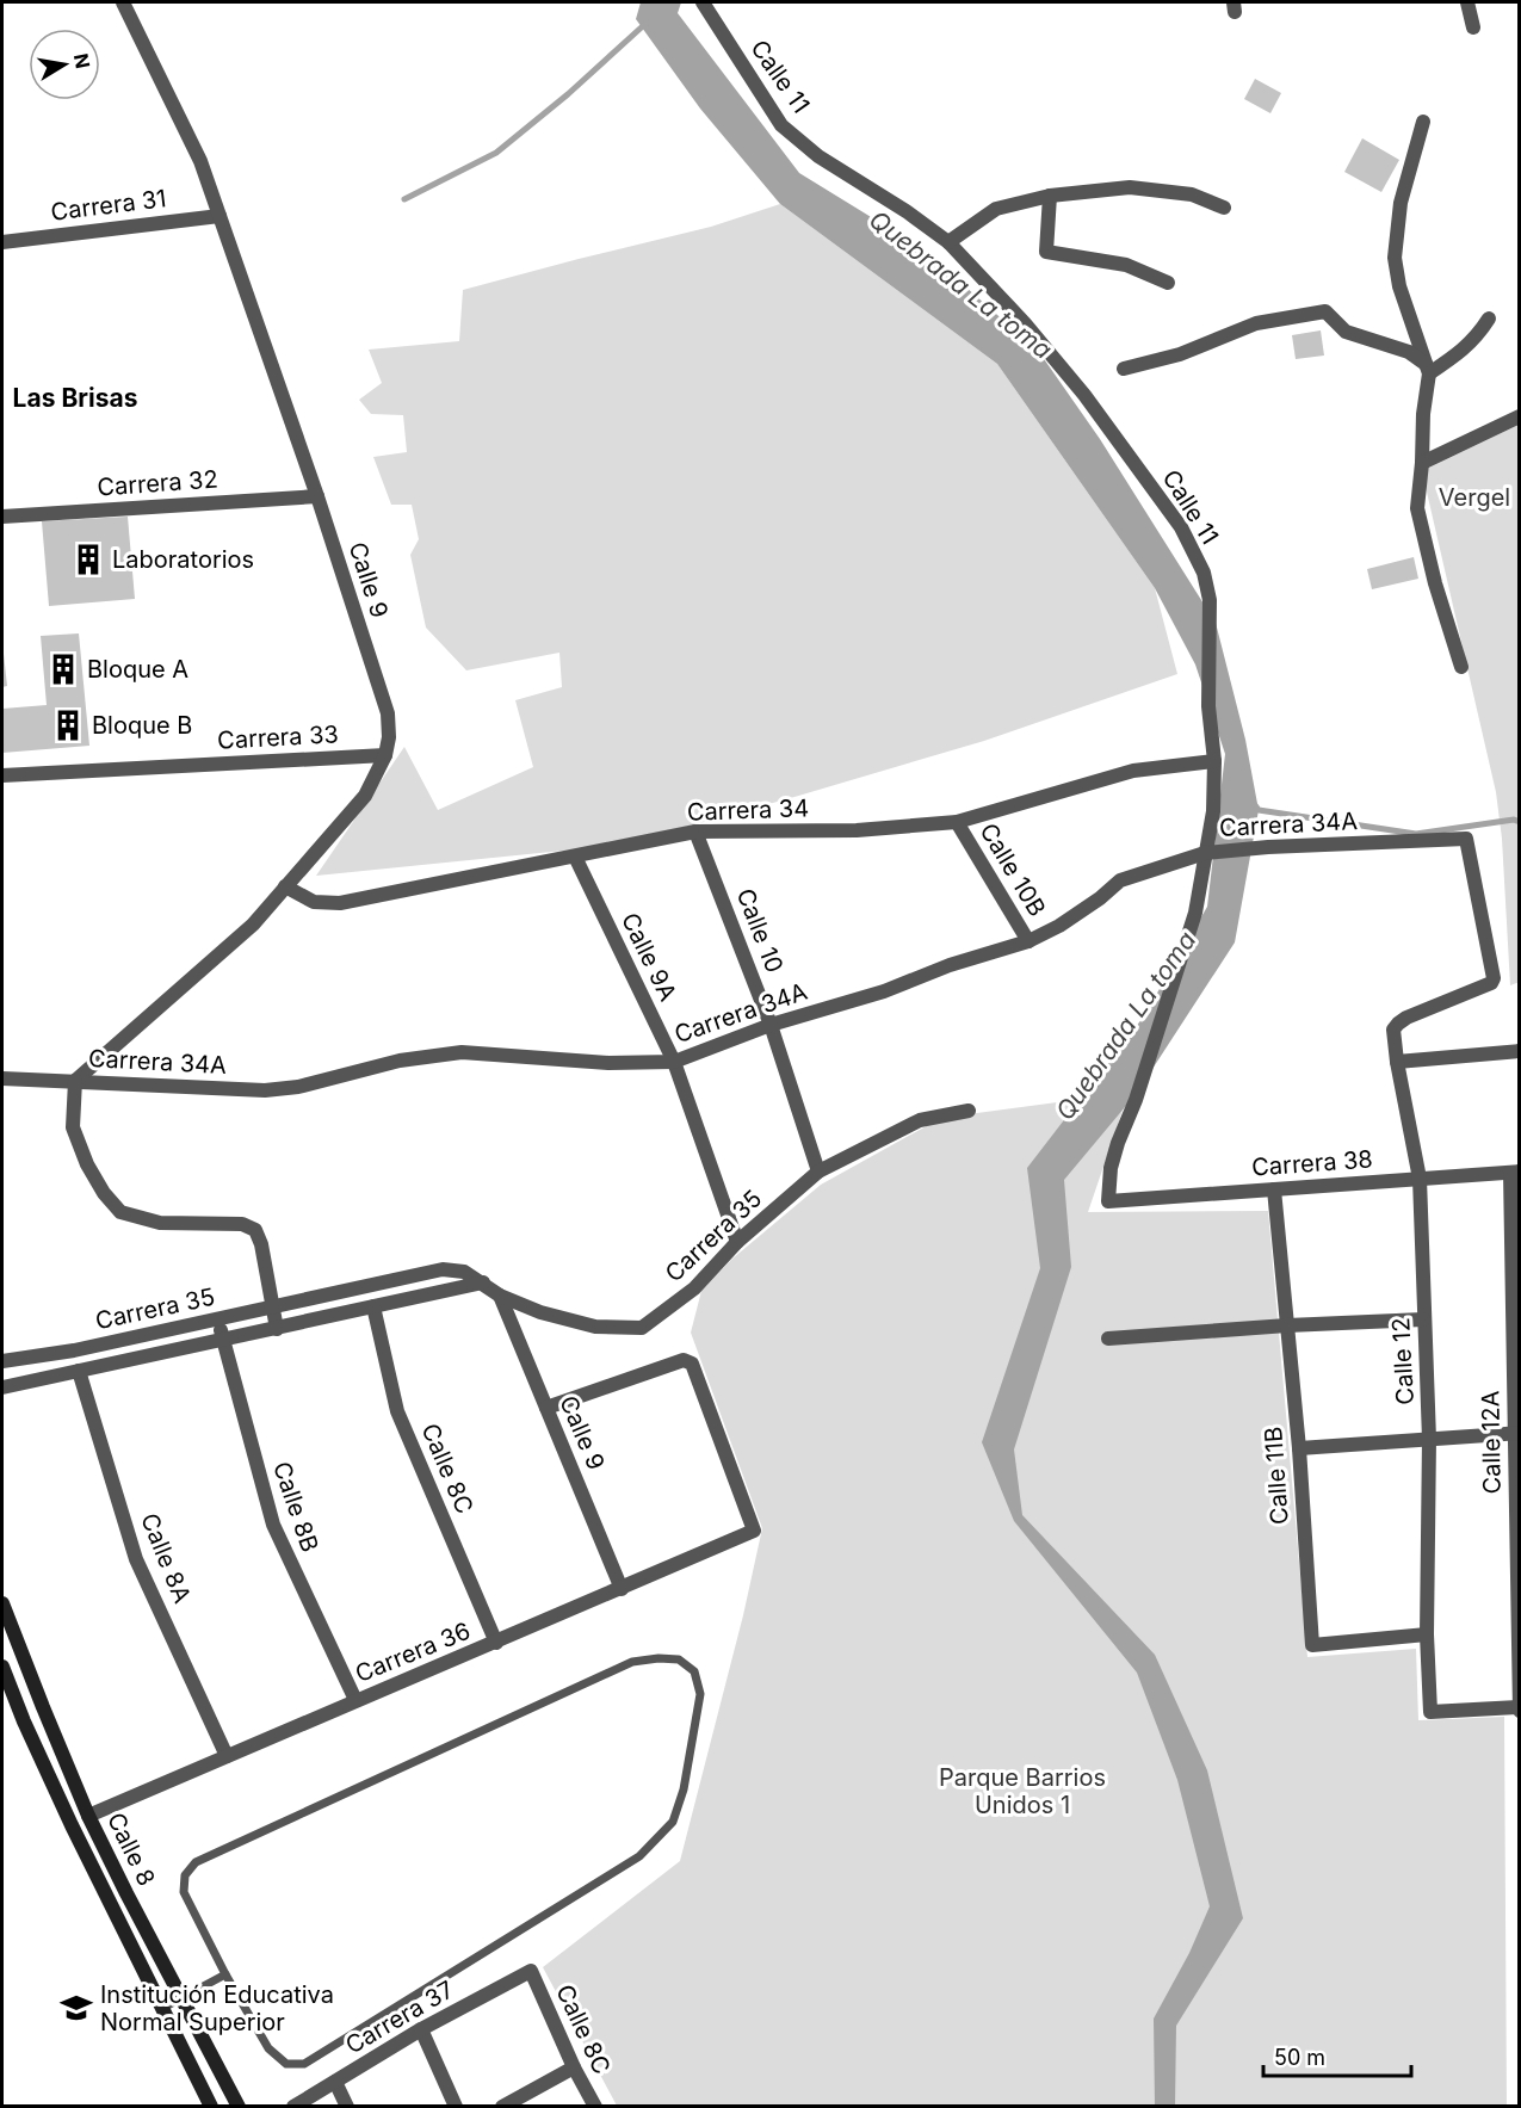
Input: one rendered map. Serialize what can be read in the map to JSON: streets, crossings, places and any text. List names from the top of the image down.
{
  "streets": {
    "main road": ["Calle 8"],
    "street": [
      "Calle 11",
      "Carrera 31",
      "Carrera 32",
      "Calle 9",
      "Carrera 33",
      "Carrera 34",
      "Carrera 34A",
      "Calle 10B",
      "Calle 10",
      "Calle 9A",
      "Carrera 38",
      "Carrera 35",
      "Calle 12",
      "Calle 12A",
      "Calle 8C",
      "Calle 11B",
      "Calle 8B",
      "Calle 8A",
      "Carrera 36",
      "Carrera 37"
    ]
  },
  "crossings": [
    ["Calle 11", "Carrera 34"],
    ["Calle 11", "Carrera 34A"],
    ["Calle 11", "Carrera 38"],
    ["Carrera 31", "Calle 9"],
    ["Carrera 32", "Calle 9"],
    ["Calle 9", "Carrera 33"],
    ["Calle 9", "Carrera 34"],
    ["Calle 9", "Carrera 34A"],
    ["Calle 9", "Carrera 35"],
    ["Calle 9", "Carrera 36"],
    ["Carrera 34", "Calle 10B"],
    ["Carrera 34", "Calle 10"],
    ["Carrera 34", "Calle 9A"],
    ["Carrera 34A", "Calle 10B"],
    ["Carrera 34A", "Calle 10"],
    ["Carrera 34A", "Calle 9A"],
    ["Carrera 34A", "Calle 12"],
    ["Calle 10", "Carrera 35"],
    ["Calle 9A", "Carrera 35"],
    ["Carrera 38", "Calle 12"],
    ["Carrera 38", "Calle 12A"],
    ["Carrera 38", "Calle 11B"],
    ["Carrera 35", "Calle 8C"],
    ["Carrera 35", "Calle 8B"],
    ["Carrera 35", "Calle 8A"],
    ["Calle 12", "Calle 12A"],
    ["Calle 12", "Calle 11B"],
    ["Calle 8C", "Carrera 36"],
    ["Calle 8C", "Carrera 37"],
    ["Calle 8B", "Carrera 36"],
    ["Calle 8A", "Carrera 36"],
    ["Carrera 36", "Calle 8"]
  ],
  "districts": ["Las Brisas"],
  "water": ["Quebrada La toma"],
  "parks": ["Vergel", "Parque Barrios Unidos 1"],
  "places": {
    "building": ["Laboratorios", "Bloque A", "Bloque B"],
    "school or university": ["Institución Educativa Normal Superior"]
  },
  "scale_bar": "50 m",
  "north": "right"
}
